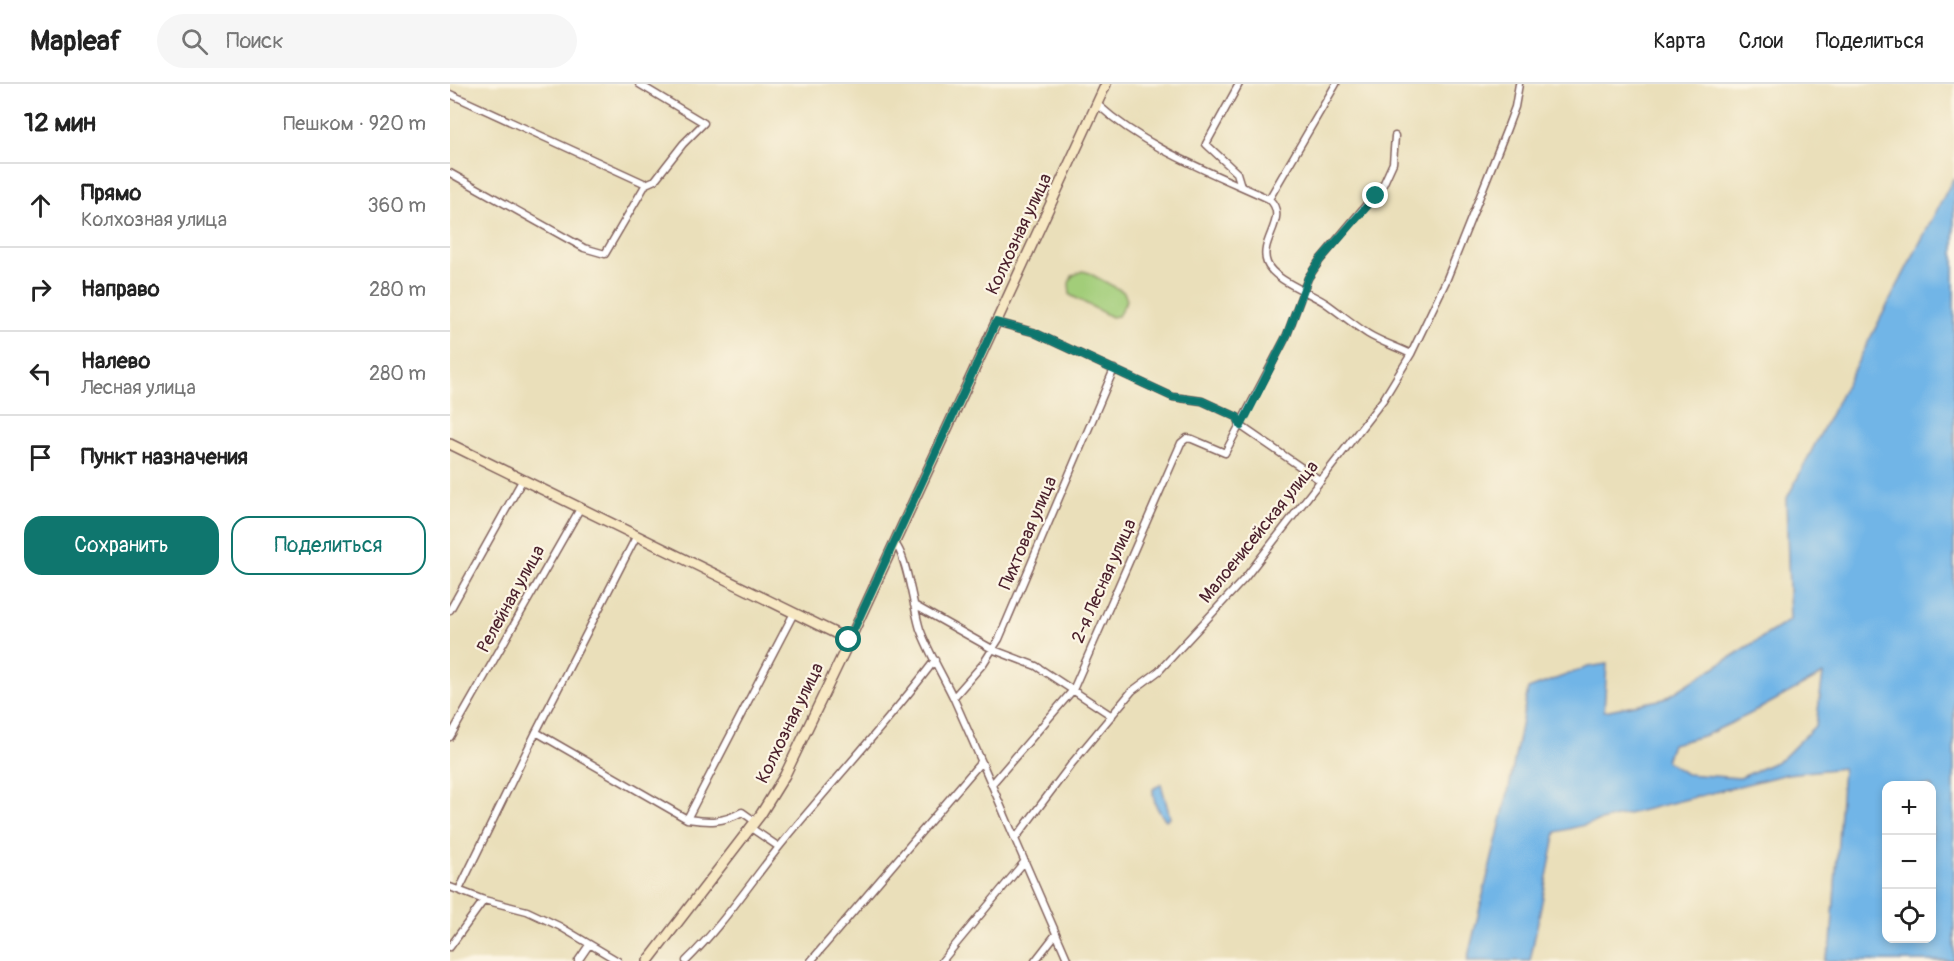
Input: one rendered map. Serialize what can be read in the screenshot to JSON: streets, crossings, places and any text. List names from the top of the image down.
{
  "streets": {
    "main road": ["Колхозная улица"],
    "street": [
      "Малоенисейская улица",
      "Пихтовая улица",
      "2-я Лесная улица",
      "Релейная улица"
    ]
  },
  "page": {
    "header": "Mapleaf",
    "search": "Поиск",
    "nav": ["Карта", "Слои", "Поделиться"],
    "heading": ["12 мин", "Пешком · 920 m"],
    "list": [
      ["Прямо", "Колхозная улица", "360 m"],
      ["Направо", "280 m"],
      ["Налево", "Лесная улица", "280 m"],
      "Пункт назначения"
    ],
    "buttons": ["Сохранить", "Поделиться"],
    "map_buttons": ["+", "−"]
  }
}
